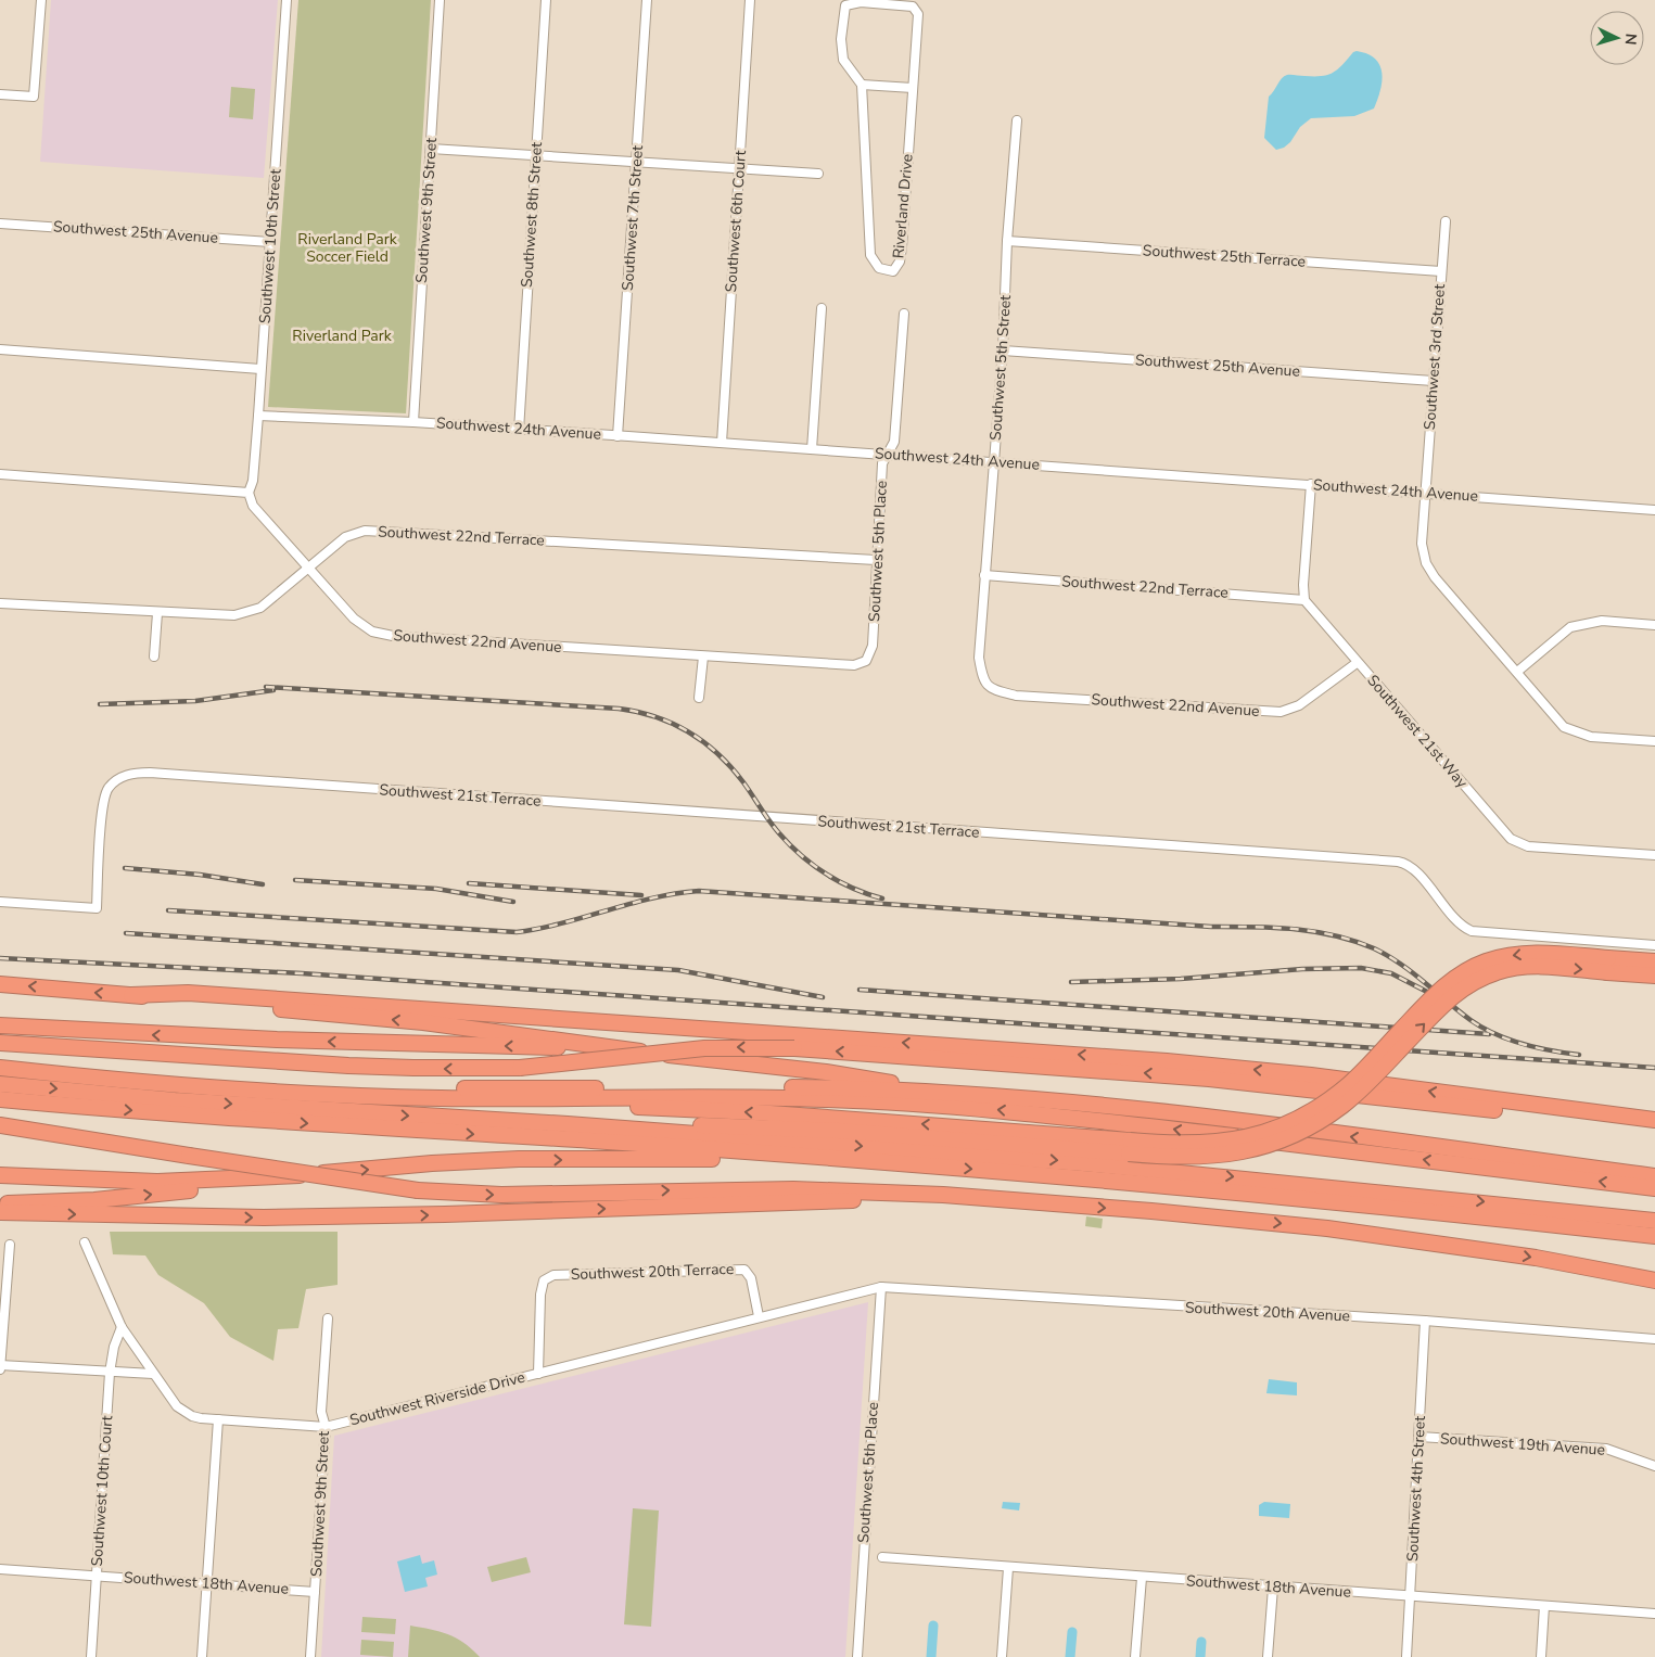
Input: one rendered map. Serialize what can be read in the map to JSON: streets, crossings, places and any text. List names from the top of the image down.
{
  "streets": {
    "street": [
      "Riverland Drive",
      "Southwest 9th Street",
      "Southwest 8th Street",
      "Southwest 7th Street",
      "Southwest 6th Court",
      "Southwest 25th Avenue",
      "Southwest 10th Street",
      "Southwest 25th Terrace",
      "Southwest 3rd Street",
      "Southwest 5th Street",
      "Southwest 24th Avenue",
      "Southwest 22nd Terrace",
      "Southwest 5th Place",
      "Southwest 22nd Avenue",
      "Southwest 21st Way",
      "Southwest 21st Terrace",
      "Southwest 20th Terrace",
      "Southwest 20th Avenue",
      "Southwest Riverside Drive",
      "Southwest 19th Avenue",
      "Southwest 4th Street",
      "Southwest 10th Court",
      "Southwest 18th Avenue"
    ]
  },
  "crossings": [
    ["Southwest 9th Street", "Southwest 24th Avenue"],
    ["Southwest 9th Street", "Southwest Riverside Drive"],
    ["Southwest 9th Street", "Southwest 18th Avenue"],
    ["Southwest 8th Street", "Southwest 24th Avenue"],
    ["Southwest 7th Street", "Southwest 24th Avenue"],
    ["Southwest 6th Court", "Southwest 24th Avenue"],
    ["Southwest 25th Avenue", "Southwest 10th Street"],
    ["Southwest 25th Avenue", "Southwest 3rd Street"],
    ["Southwest 25th Avenue", "Southwest 5th Street"],
    ["Southwest 10th Street", "Southwest 24th Avenue"],
    ["Southwest 25th Terrace", "Southwest 3rd Street"],
    ["Southwest 25th Terrace", "Southwest 5th Street"],
    ["Southwest 3rd Street", "Southwest 24th Avenue"],
    ["Southwest 5th Street", "Southwest 24th Avenue"],
    ["Southwest 5th Street", "Southwest 22nd Terrace"],
    ["Southwest 5th Street", "Southwest 22nd Avenue"],
    ["Southwest 24th Avenue", "Southwest 5th Place"],
    ["Southwest 22nd Terrace", "Southwest 5th Place"],
    ["Southwest 22nd Terrace", "Southwest 22nd Avenue"],
    ["Southwest 22nd Terrace", "Southwest 21st Way"],
    ["Southwest 5th Place", "Southwest 22nd Avenue"],
    ["Southwest 5th Place", "Southwest 20th Avenue"],
    ["Southwest 5th Place", "Southwest Riverside Drive"],
    ["Southwest 22nd Avenue", "Southwest 21st Way"],
    ["Southwest 20th Terrace", "Southwest Riverside Drive"],
    ["Southwest 20th Avenue", "Southwest Riverside Drive"],
    ["Southwest 20th Avenue", "Southwest 4th Street"],
    ["Southwest Riverside Drive", "Southwest 10th Court"],
    ["Southwest 19th Avenue", "Southwest 4th Street"],
    ["Southwest 4th Street", "Southwest 18th Avenue"],
    ["Southwest 10th Court", "Southwest 18th Avenue"]
  ],
  "parks": ["Riverland Park Soccer Field", "Riverland Park"],
  "north": "right"
}
